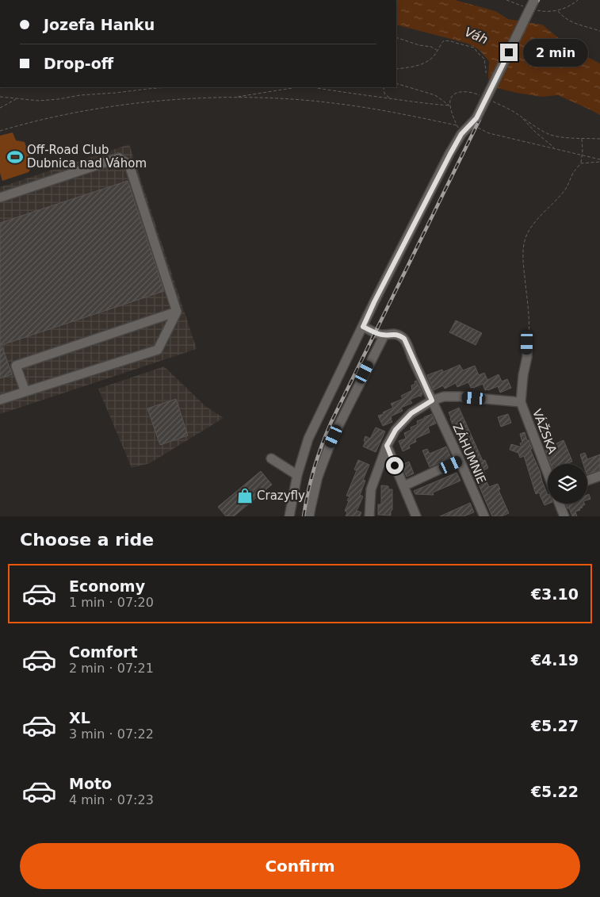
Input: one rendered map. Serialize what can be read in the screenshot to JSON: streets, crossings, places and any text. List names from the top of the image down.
{
  "streets": {
    "street": ["VÁŽSKA", "ZÁHUMNIE"]
  },
  "water": ["Váh"],
  "places": {
    "sports": ["Off-Road Club Dubnica nad Váhom"],
    "shop": ["Crazyfly"]
  },
  "page": {
    "banner": ["Jozefa Hanku", "Drop-off"],
    "bubble": "2 min",
    "heading": "Choose a ride",
    "list": [
      {
        "name": "Economy",
        "note": "1 min · 07:20",
        "value": "€3.10"
      },
      {
        "name": "Comfort",
        "note": "2 min · 07:21",
        "value": "€4.19"
      },
      {
        "name": "XL",
        "note": "3 min · 07:22",
        "value": "€5.27"
      },
      {
        "name": "Moto",
        "note": "4 min · 07:23",
        "value": "€5.22"
      }
    ],
    "buttons": "Confirm"
  }
}
